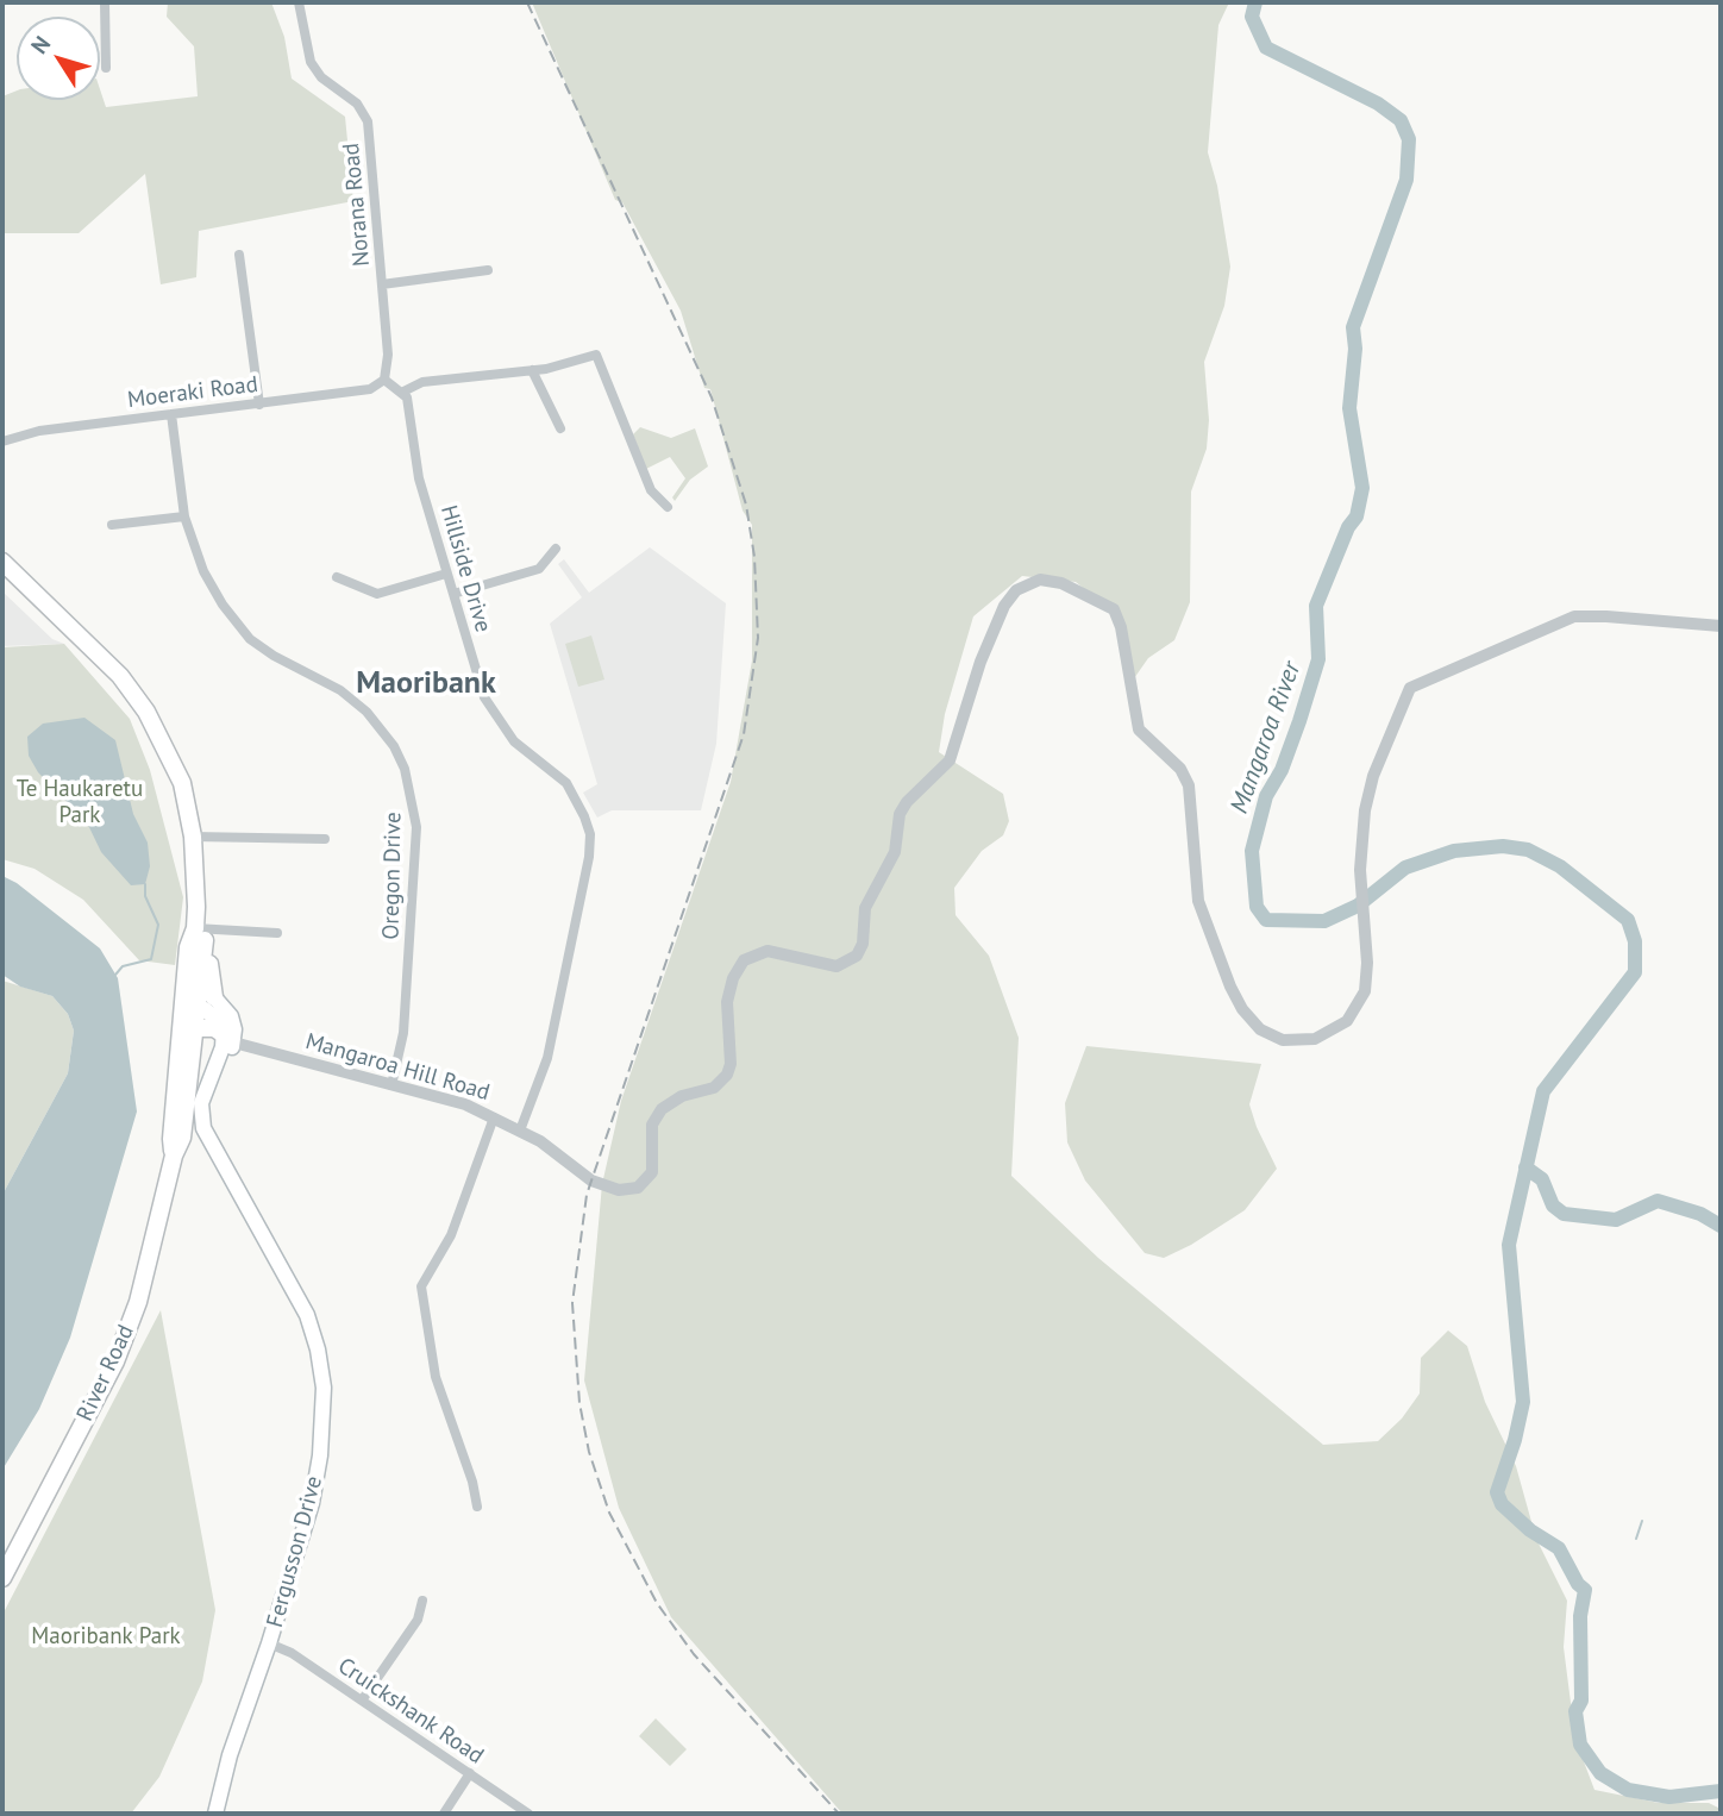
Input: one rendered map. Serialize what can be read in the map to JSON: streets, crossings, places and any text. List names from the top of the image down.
{
  "streets": {
    "highway": ["River Road"],
    "main road": ["Fergusson Drive"],
    "street": [
      "Norana Road",
      "Moeraki Road",
      "Hillside Drive",
      "Oregon Drive",
      "Mangaroa Hill Road",
      "Cruickshank Road"
    ]
  },
  "crossings": [
    ["Norana Road", "Moeraki Road"],
    ["Moeraki Road", "Oregon Drive"],
    ["Hillside Drive", "Mangaroa Hill Road"],
    ["Oregon Drive", "Mangaroa Hill Road"],
    ["Mangaroa Hill Road", "Fergusson Drive"],
    ["Fergusson Drive", "Cruickshank Road"]
  ],
  "districts": ["Maoribank"],
  "water": ["Mangaroa River"],
  "parks": ["Te Haukaretu Park", "Maoribank Park"],
  "north": "top left"
}
